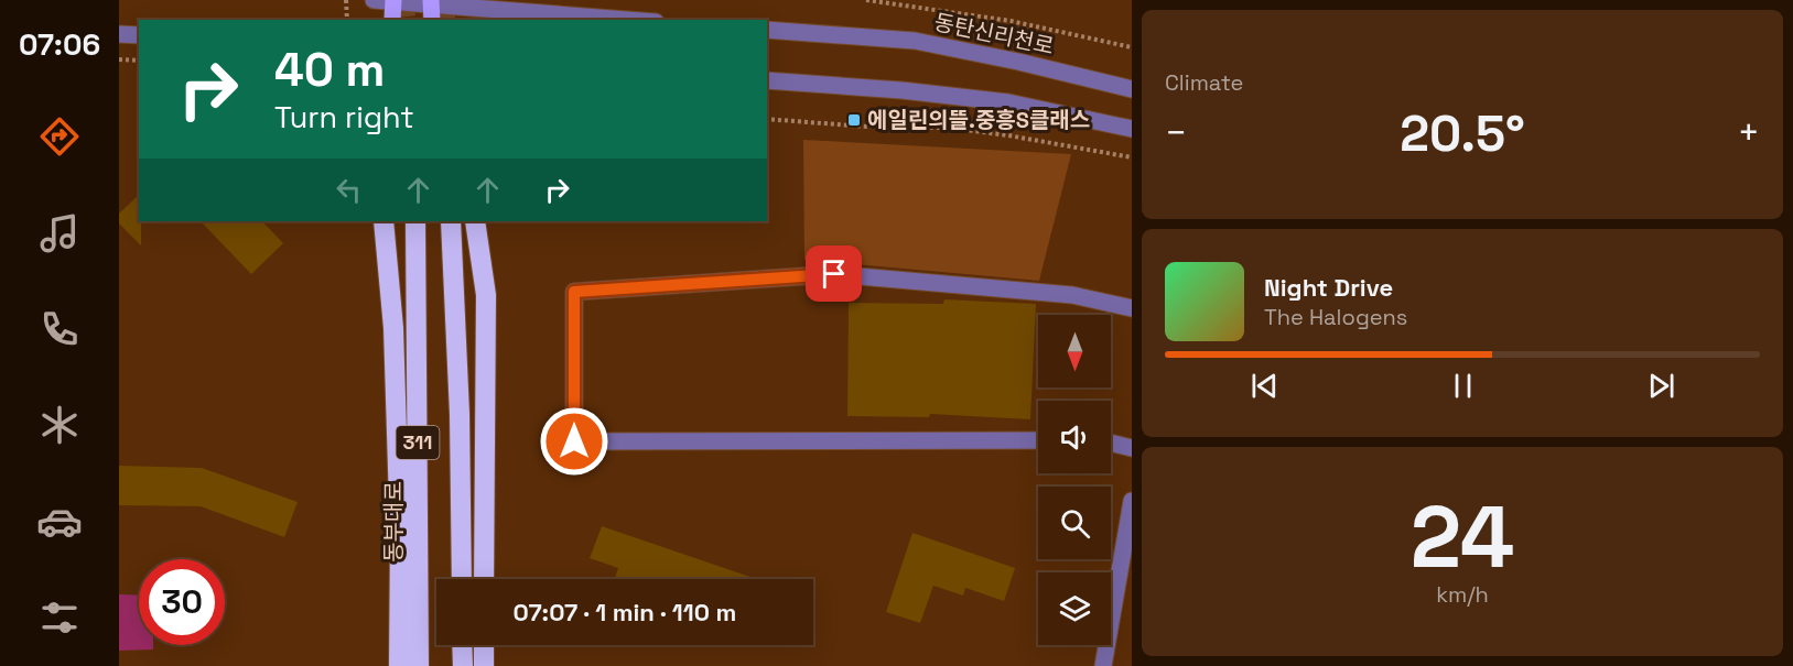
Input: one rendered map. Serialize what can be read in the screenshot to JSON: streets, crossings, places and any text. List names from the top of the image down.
{
  "streets": {
    "highway": ["311", "동부대로"],
    "street": ["동탄신리천로"]
  },
  "places": {
    "transit": ["에일린의뜰.중흥S클래스"]
  },
  "north": "bottom",
  "page": {
    "tabs": "07:06",
    "tile": [
      "Climate",
      ["24", "km/h"]
    ],
    "turn": ["40 m", "Turn right"],
    "heat": ["−", "20.5°", "+"],
    "song": ["Night Drive", "The Halogens"],
    "limit": "30",
    "trip": "07:07 · 1 min · 110 m"
  }
}
